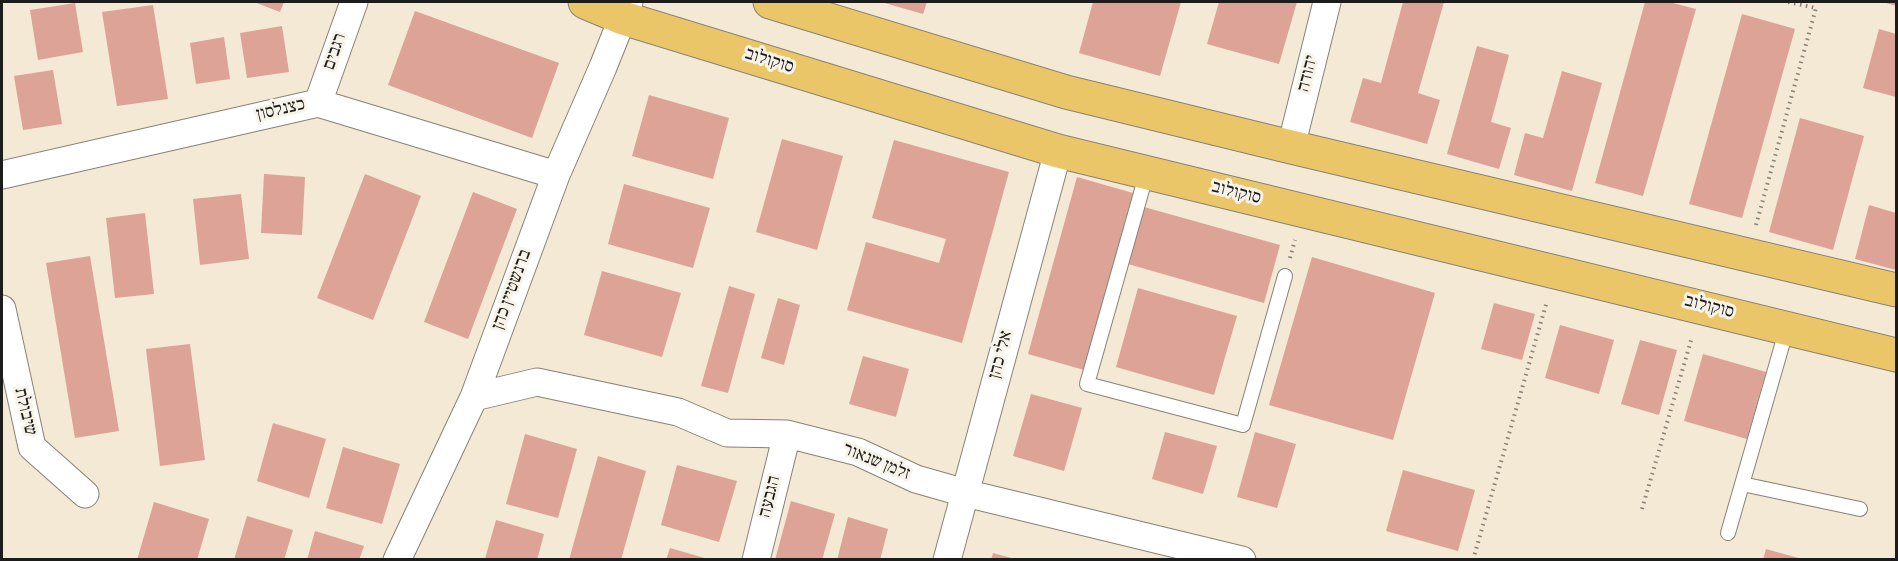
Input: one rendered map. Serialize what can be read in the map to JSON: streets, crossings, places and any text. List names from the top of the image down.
{
  "streets": {
    "main road": ["סוקולוב"],
    "street": [
      "רגבים",
      "יהודה",
      "כצנלסון",
      "ברנשטיין כהן",
      "אלי כהן",
      "שיבולת",
      "זלמן שנאור",
      "הגבעה"
    ]
  },
  "crossings": [
    ["רגבים", "כצנלסון"],
    ["סוקולוב", "ברנשטיין כהן"],
    ["סוקולוב", "אלי כהן"],
    ["כצנלסון", "ברנשטיין כהן"],
    ["ברנשטיין כהן", "זלמן שנאור"],
    ["אלי כהן", "זלמן שנאור"],
    ["זלמן שנאור", "הגבעה"]
  ]
}
